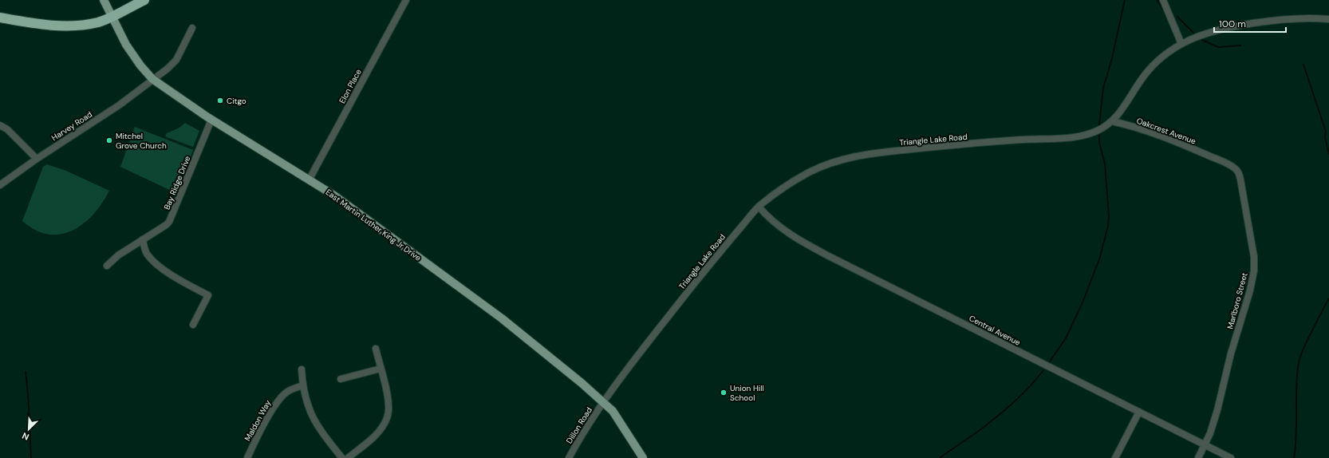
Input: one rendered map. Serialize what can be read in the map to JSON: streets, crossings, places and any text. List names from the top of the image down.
{
  "streets": {
    "main road": ["East Martin Luther King Jr Drive"],
    "street": [
      "Elon Place",
      "Harvey Road",
      "Oakcrest Avenue",
      "Triangle Lake Road",
      "Bay Ridge Drive",
      "Marlboro Street",
      "Central Avenue",
      "Maldon Way",
      "Dillon Road"
    ]
  },
  "crossings": [
    ["Elon Place", "East Martin Luther King Jr Drive"],
    ["Harvey Road", "East Martin Luther King Jr Drive"],
    ["Oakcrest Avenue", "Triangle Lake Road"],
    ["Oakcrest Avenue", "Marlboro Street"],
    ["Triangle Lake Road", "East Martin Luther King Jr Drive"],
    ["Triangle Lake Road", "Central Avenue"],
    ["Triangle Lake Road", "Dillon Road"],
    ["Bay Ridge Drive", "East Martin Luther King Jr Drive"],
    ["East Martin Luther King Jr Drive", "Dillon Road"],
    ["Marlboro Street", "Central Avenue"]
  ],
  "places": ["Citgo", "Mitchel Grove Church", "Union Hill School"],
  "scale_bar": "100 m",
  "north": "bottom left"
}
